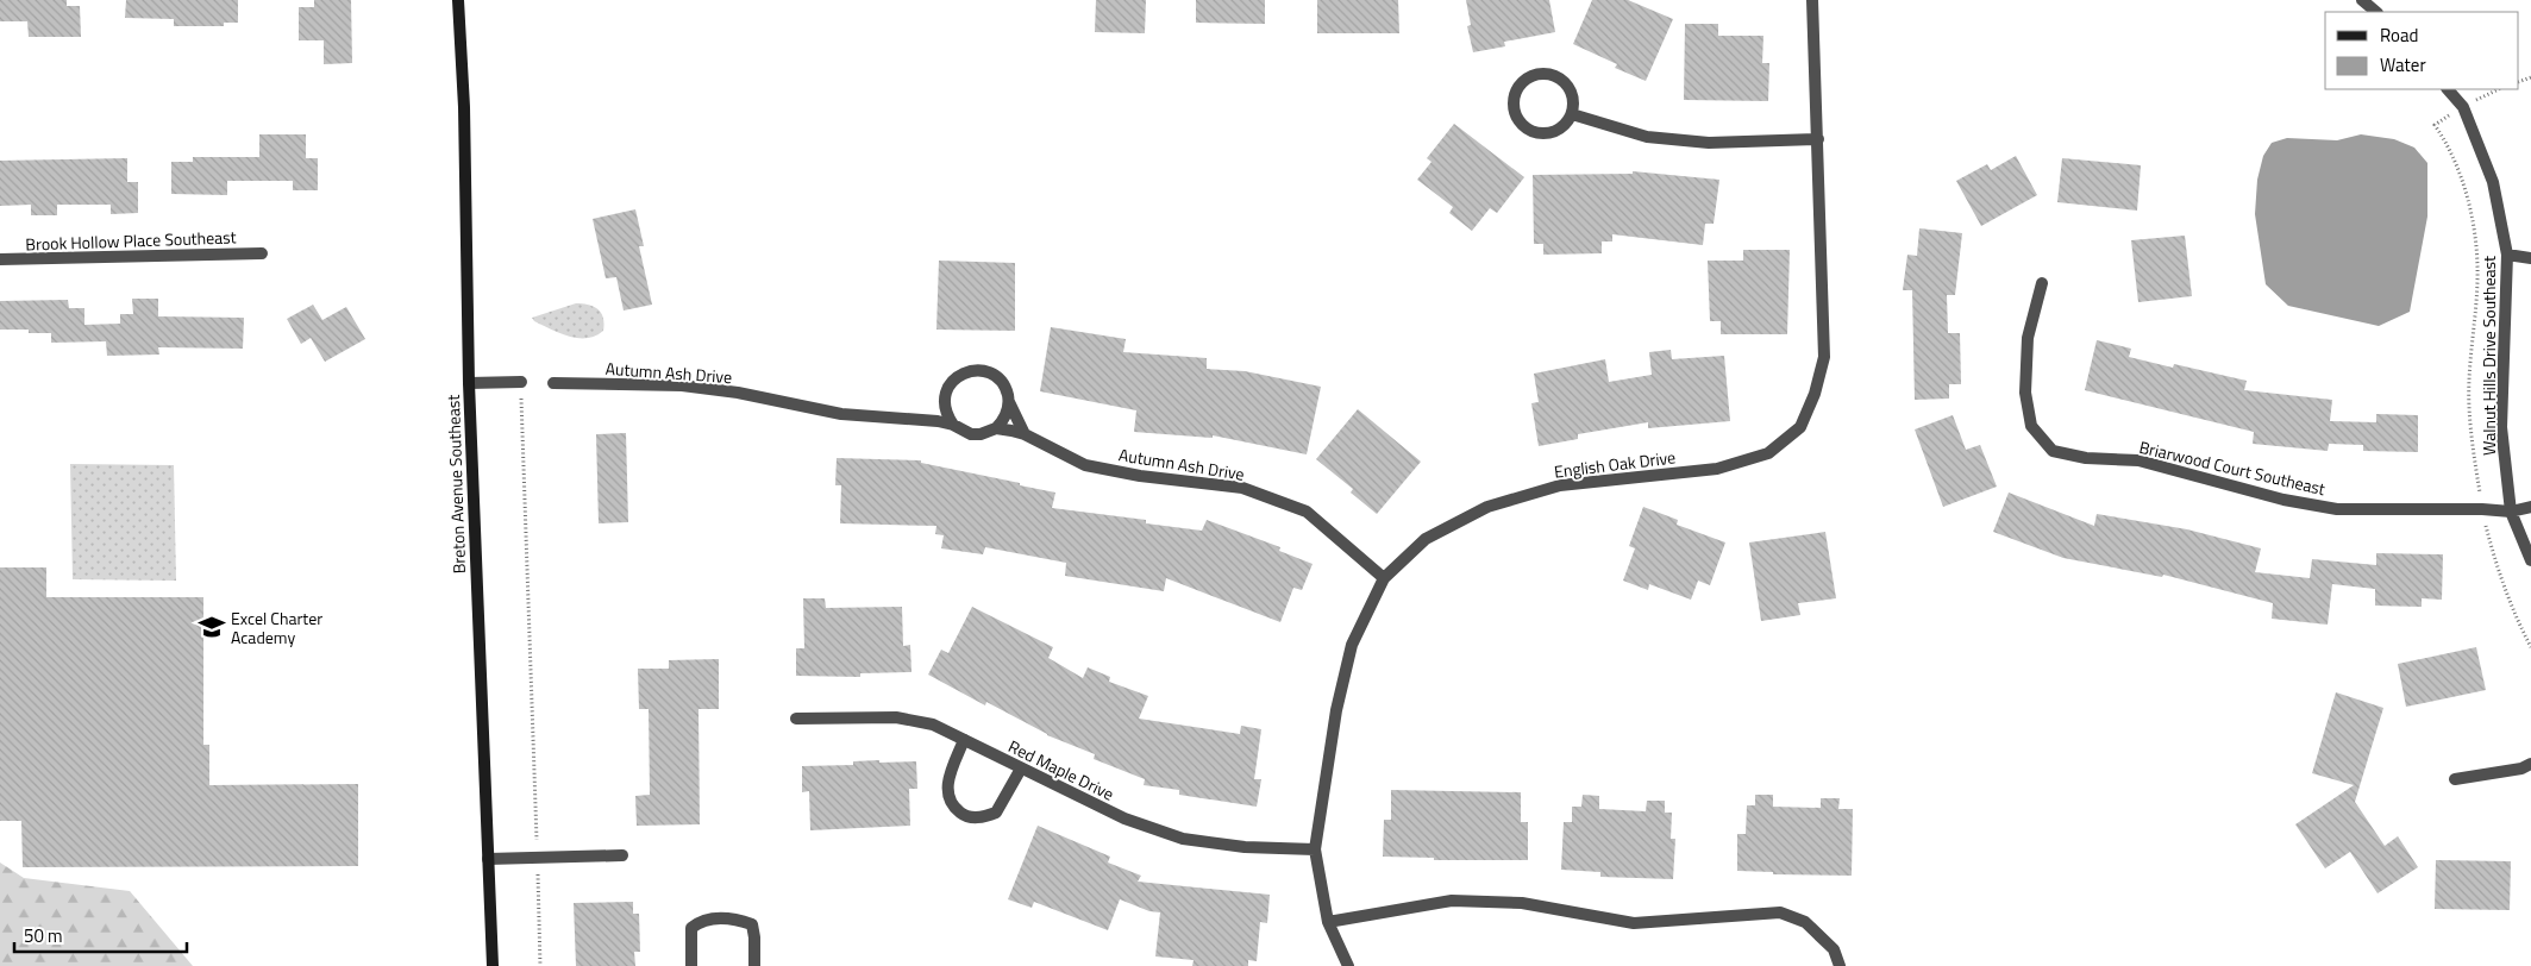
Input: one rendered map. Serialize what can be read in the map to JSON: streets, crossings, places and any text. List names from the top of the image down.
{
  "streets": {
    "main road": ["Breton Avenue Southeast"],
    "street": [
      "Brook Hollow Place Southeast",
      "Walnut Hills Drive Southeast",
      "Autumn Ash Drive",
      "English Oak Drive",
      "Briarwood Court Southeast",
      "Red Maple Drive"
    ]
  },
  "crossings": [
    ["Walnut Hills Drive Southeast", "Briarwood Court Southeast"],
    ["Autumn Ash Drive", "English Oak Drive"],
    ["English Oak Drive", "Red Maple Drive"]
  ],
  "places": {
    "school or university": ["Excel Charter Academy"]
  },
  "legend": ["Road", "Water"],
  "scale_bar": "50 m"
}
